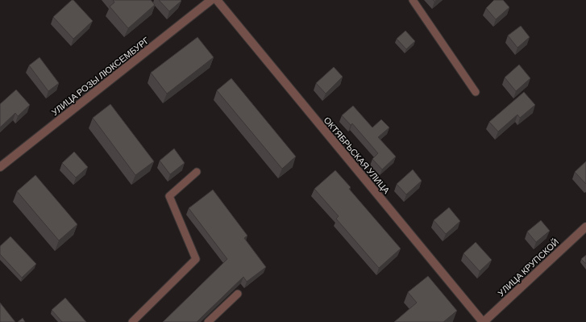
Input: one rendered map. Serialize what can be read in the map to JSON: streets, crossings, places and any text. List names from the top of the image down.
{
  "streets": {
    "street": ["УЛИЦА РОЗЫ ЛЮКСЕМБУРГ", "ОКТЯБРЬСКАЯ УЛИЦА", "УЛИЦА КРУПСКОЙ"]
  },
  "crossings": [
    ["ОКТЯБРЬСКАЯ УЛИЦА", "УЛИЦА КРУПСКОЙ"]
  ]
}
